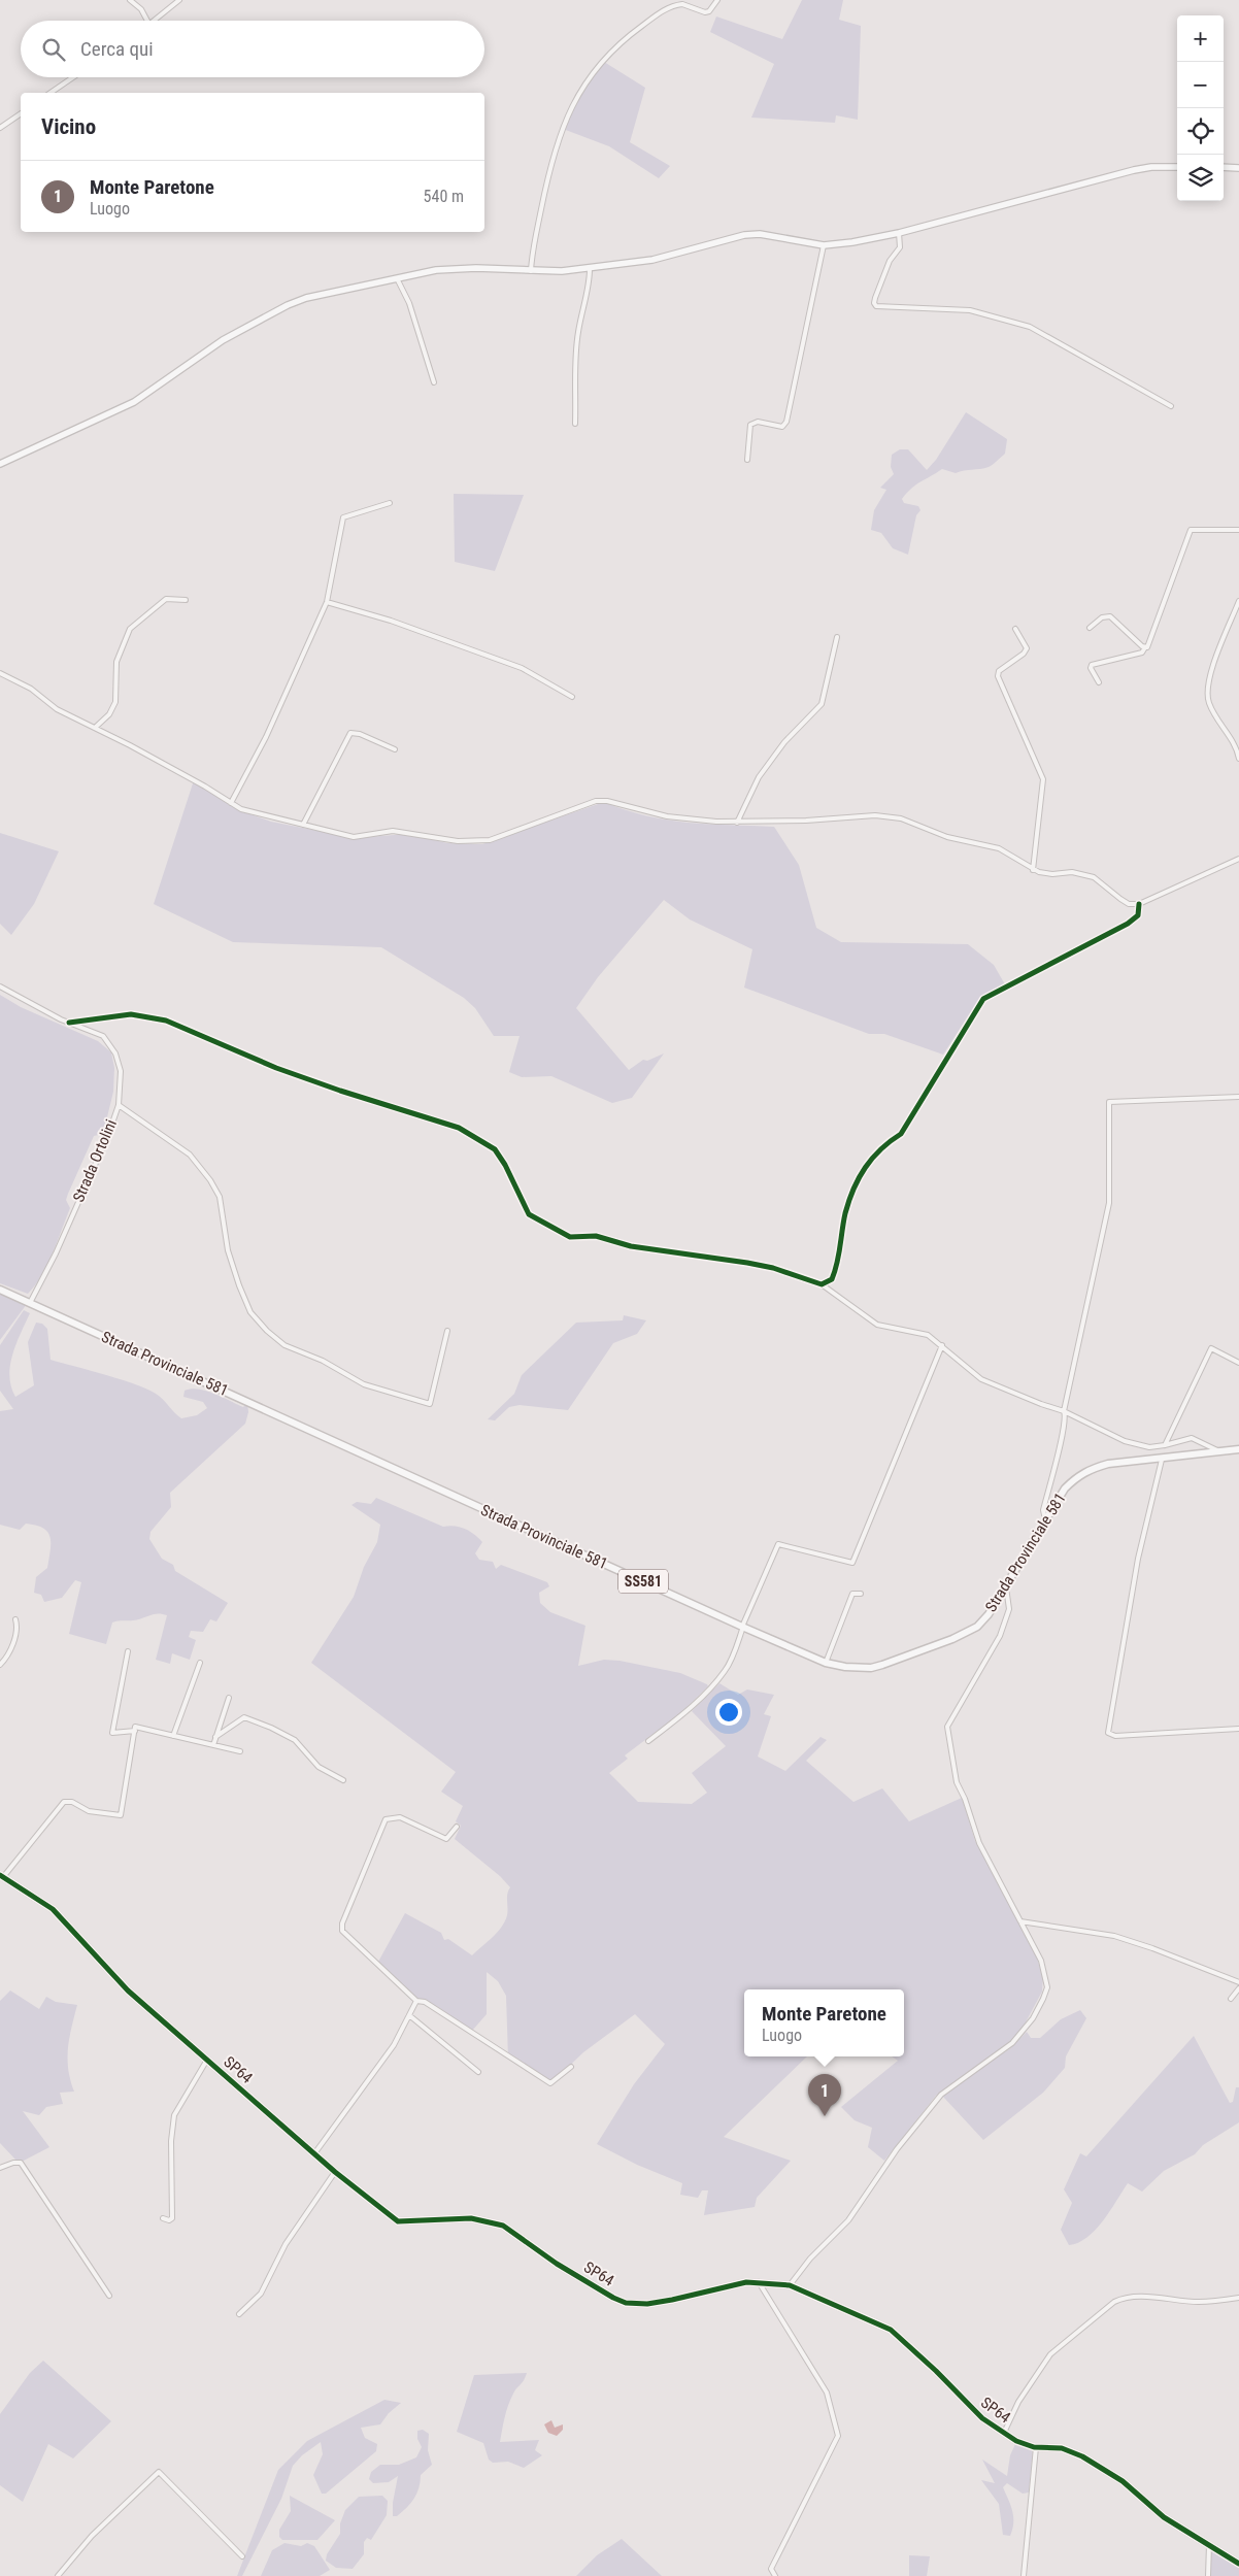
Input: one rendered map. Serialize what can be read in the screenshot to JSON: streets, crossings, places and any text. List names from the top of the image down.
{
  "streets": {
    "main road": ["Strada Provinciale 581", "SS581"],
    "street": ["Strada Ortolini", "SP64"]
  },
  "crossings": [
    ["Strada Ortolini", "Strada Provinciale 581"]
  ],
  "page": {
    "map_buttons": ["+", "−"],
    "search": "Cerca qui",
    "heading": "Vicino",
    "list": [
      {
        "mark": "1",
        "name": "Monte Paretone",
        "note": "Luogo",
        "value": "540 m"
      }
    ],
    "popup": ["Monte Paretone", "Luogo"],
    "pins": "1"
  }
}
